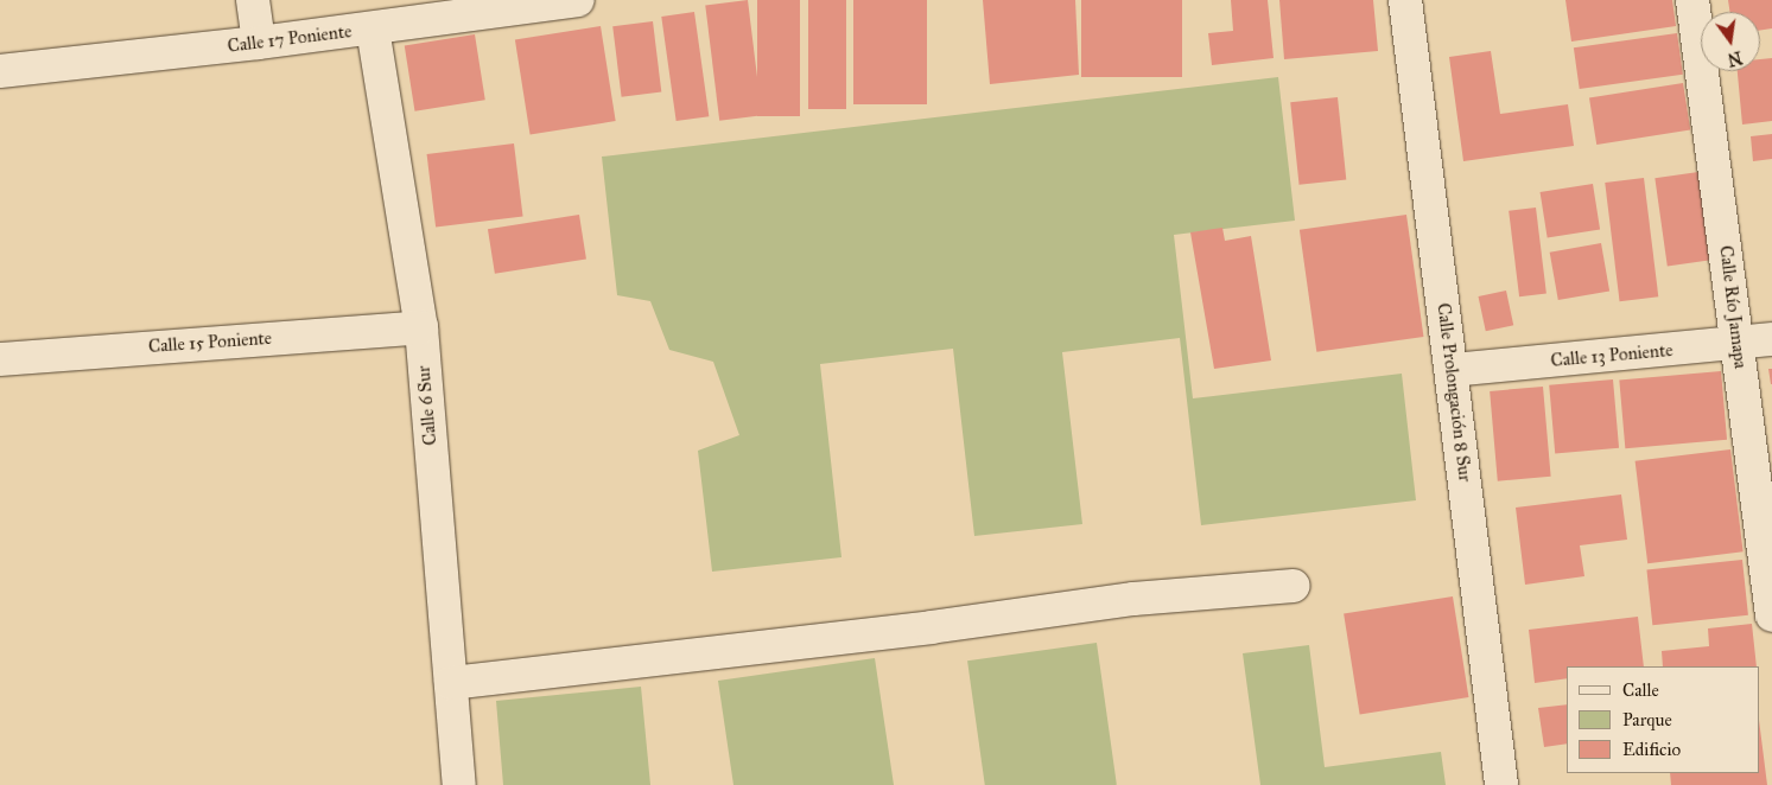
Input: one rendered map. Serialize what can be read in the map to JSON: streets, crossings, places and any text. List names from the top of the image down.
{
  "streets": {
    "street": [
      "Calle 17 Poniente",
      "Calle Río Jamapa",
      "Calle 15 Poniente",
      "Calle 13 Poniente",
      "Calle Prolongación 8 Sur",
      "Calle 6 Sur"
    ]
  },
  "crossings": [
    ["Calle 17 Poniente", "Calle 6 Sur"],
    ["Calle Río Jamapa", "Calle 13 Poniente"],
    ["Calle 15 Poniente", "Calle 6 Sur"],
    ["Calle 13 Poniente", "Calle Prolongación 8 Sur"]
  ],
  "legend": ["Calle", "Parque", "Edificio"],
  "north": "bottom"
}
